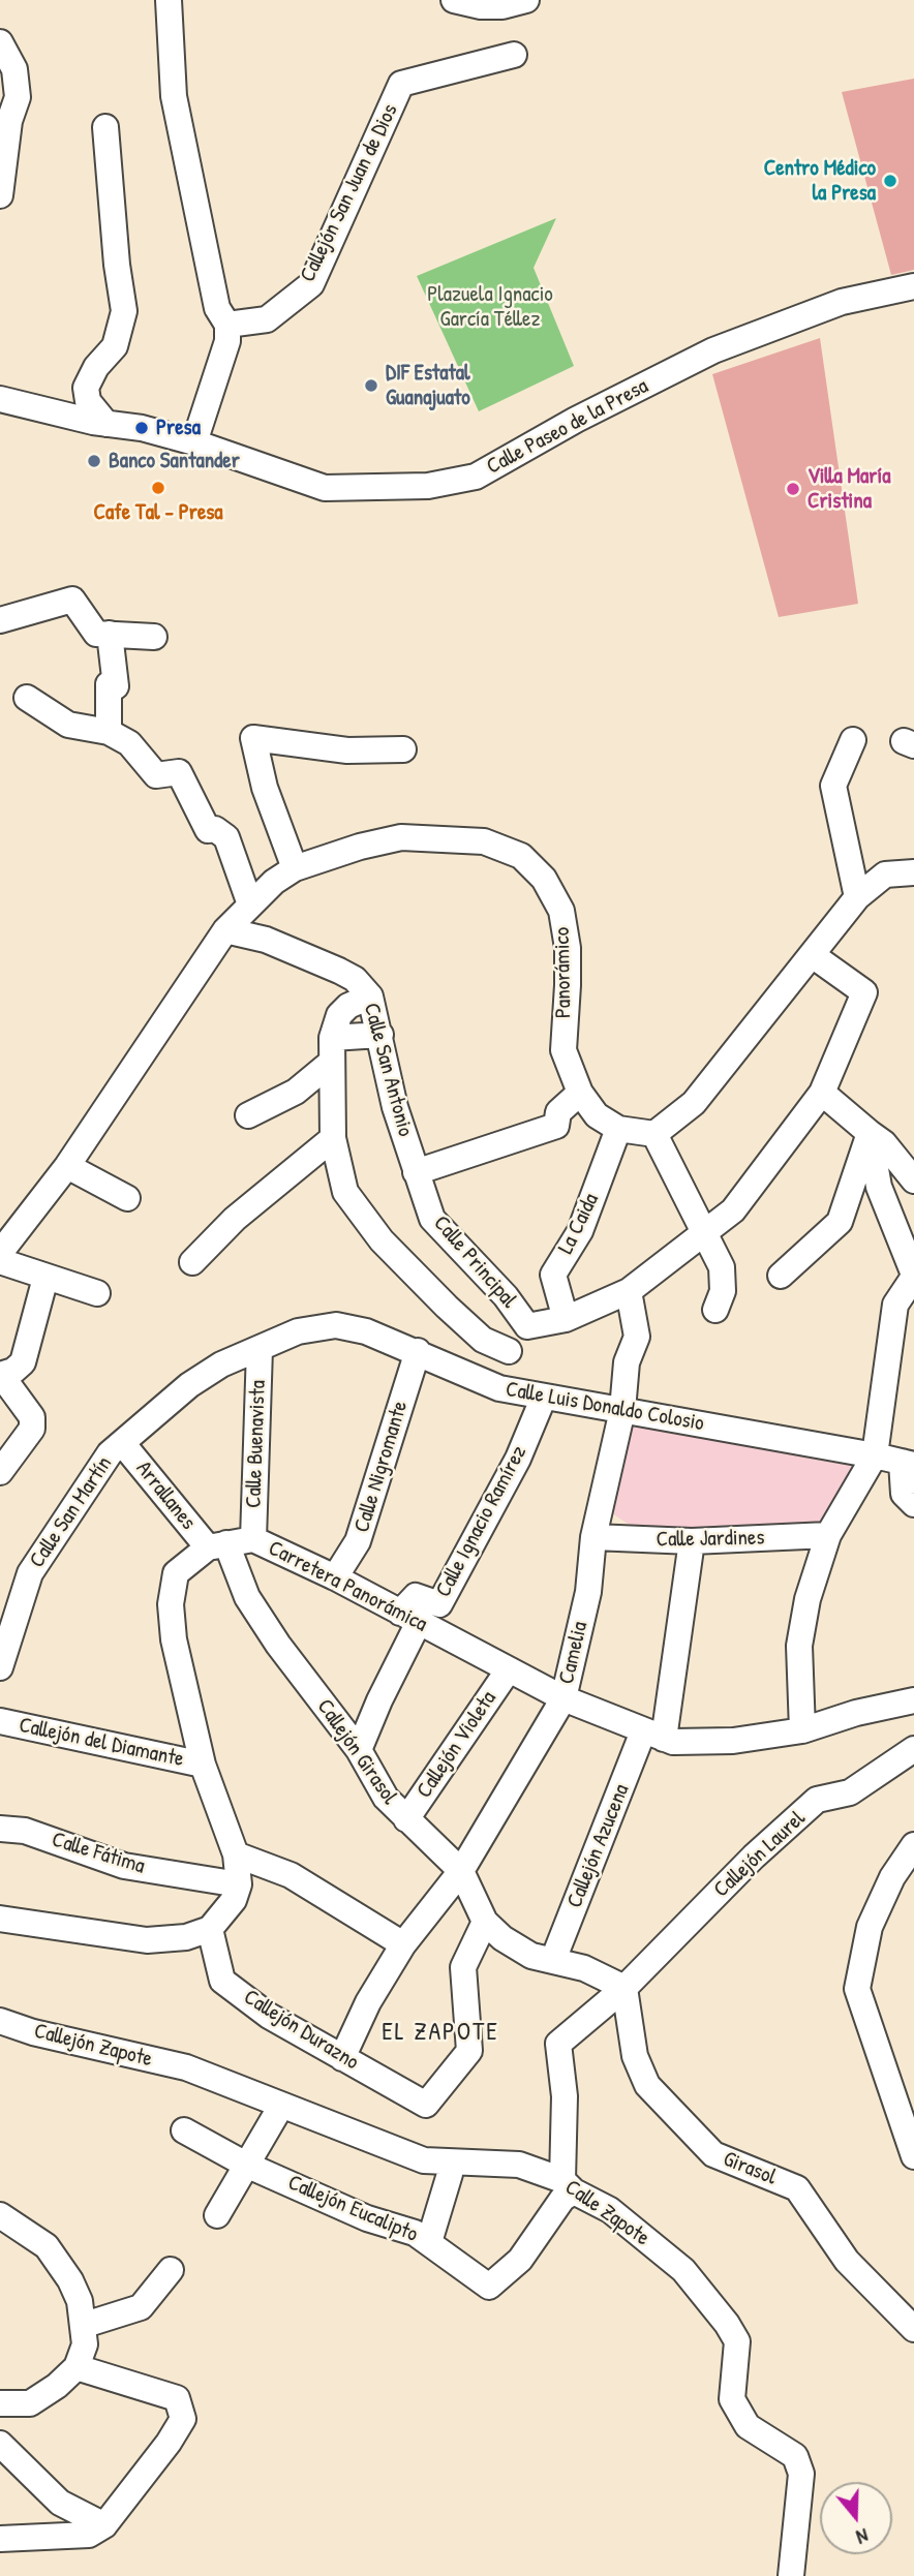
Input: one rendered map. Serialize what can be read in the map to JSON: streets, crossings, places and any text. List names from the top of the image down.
{
  "streets": {
    "street": [
      "Callejón San Juan de Dios",
      "Calle Paseo de la Presa",
      "Panorámico",
      "Calle San Antonio",
      "La Caida",
      "Calle Principal",
      "Calle Luis Donaldo Colosio",
      "Calle Buenavista",
      "Calle Nigromante",
      "Arrallanes",
      "Calle San Martín",
      "Calle Ignacio Ramírez",
      "Calle Jardines",
      "Carretera Panorámica",
      "Camelia",
      "Callejón del Diamante",
      "Callejón Violeta",
      "Callejón Girasol",
      "Callejón Azucena",
      "Calle Fátima",
      "Callejón Laurel",
      "Callejón Durazno",
      "Callejón Zapote",
      "Girasol",
      "Callejón Eucalipto",
      "Calle Zapote"
    ]
  },
  "crossings": [
    ["Panorámico", "Calle San Antonio"],
    ["Panorámico", "La Caida"],
    ["Calle San Antonio", "Calle Principal"],
    ["Calle Principal", "Calle Luis Donaldo Colosio"],
    ["Calle Luis Donaldo Colosio", "Calle Buenavista"],
    ["Calle Luis Donaldo Colosio", "Calle Nigromante"],
    ["Calle Luis Donaldo Colosio", "Arrallanes"],
    ["Calle Luis Donaldo Colosio", "Calle San Martín"],
    ["Calle Luis Donaldo Colosio", "Calle Ignacio Ramírez"],
    ["Calle Luis Donaldo Colosio", "Camelia"],
    ["Calle Buenavista", "Carretera Panorámica"],
    ["Calle Nigromante", "Carretera Panorámica"],
    ["Arrallanes", "Calle San Martín"],
    ["Arrallanes", "Carretera Panorámica"],
    ["Arrallanes", "Callejón Girasol"],
    ["Calle Ignacio Ramírez", "Carretera Panorámica"],
    ["Calle Jardines", "Camelia"],
    ["Calle Jardines", "Callejón Azucena"],
    ["Carretera Panorámica", "Camelia"],
    ["Carretera Panorámica", "Callejón del Diamante"],
    ["Carretera Panorámica", "Callejón Violeta"],
    ["Carretera Panorámica", "Callejón Girasol"],
    ["Carretera Panorámica", "Callejón Azucena"],
    ["Carretera Panorámica", "Calle Fátima"],
    ["Camelia", "Callejón Girasol"],
    ["Camelia", "Callejón Durazno"],
    ["Callejón Violeta", "Callejón Girasol"],
    ["Callejón Girasol", "Callejón Azucena"],
    ["Callejón Girasol", "Callejón Laurel"],
    ["Callejón Girasol", "Callejón Durazno"],
    ["Callejón Girasol", "Girasol"],
    ["Callejón Laurel", "Girasol"],
    ["Callejón Zapote", "Calle Zapote"],
    ["Callejón Eucalipto", "Calle Zapote"]
  ],
  "districts": ["EL ZAPOTE"],
  "parks": ["Plazuela Ignacio García Téllez"],
  "places": [
    "Centro Médico la Presa",
    "DIF Estatal Guanajuato",
    "Presa",
    "Banco Santander",
    "Cafe Tal - Presa",
    "Villa María Cristina"
  ],
  "north": "bottom"
}
